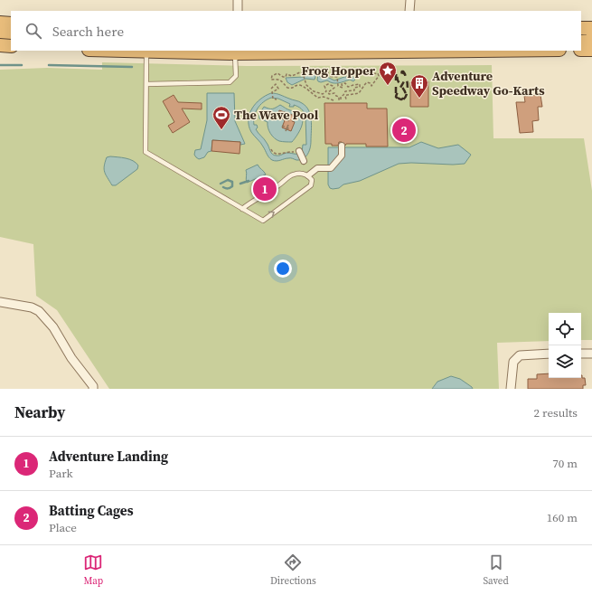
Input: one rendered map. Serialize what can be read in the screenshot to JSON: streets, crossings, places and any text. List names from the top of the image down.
{
  "places": {
    "place": ["Frog Hopper"],
    "building": ["Adventure Speedway Go-Karts"],
    "sports": ["The Wave Pool"]
  },
  "page": {
    "search": "Search here",
    "pins": ["2", "1"],
    "heading": ["Nearby", "2 results"],
    "list": [
      {
        "mark": "1",
        "name": "Adventure Landing",
        "note": "Park",
        "value": "70 m"
      },
      {
        "mark": "2",
        "name": "Batting Cages",
        "note": "Place",
        "value": "160 m"
      }
    ],
    "nav": ["Map", "Directions", "Saved"]
  }
}
